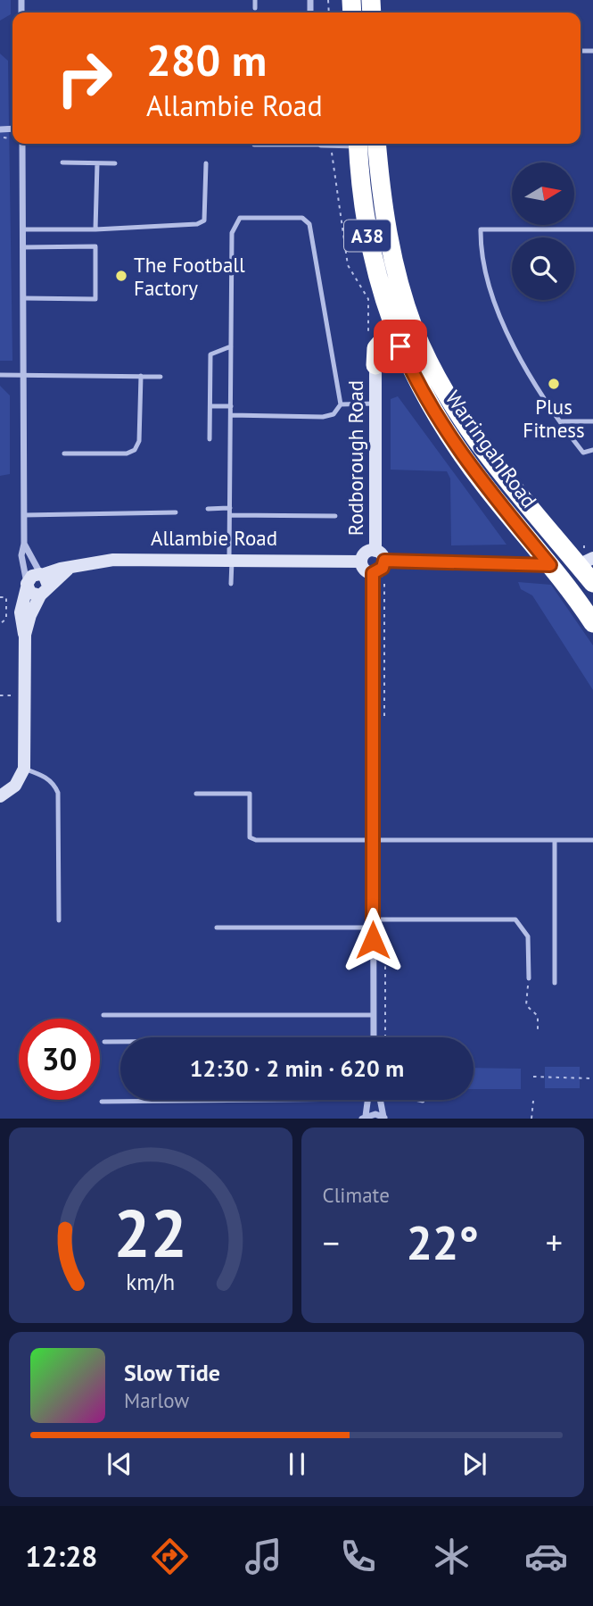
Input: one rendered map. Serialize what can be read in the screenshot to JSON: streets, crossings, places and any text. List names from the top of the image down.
{
  "streets": {
    "highway": ["A38", "Warringah Road"],
    "main road": ["Rodborough Road", "Allambie Road"]
  },
  "crossings": [
    ["Rodborough Road", "Allambie Road"]
  ],
  "places": ["The Football Factory", "Plus Fitness"],
  "north": "right",
  "page": {
    "turn": ["280 m", "Allambie Road"],
    "limit": "30",
    "trip": "12:30 · 2 min · 620 m",
    "tile": "Climate",
    "heat": ["−", "22°", "+"],
    "song": ["Slow Tide", "Marlow"],
    "tabs": "12:28",
    "gauge": ["22", "km/h"]
  }
}
